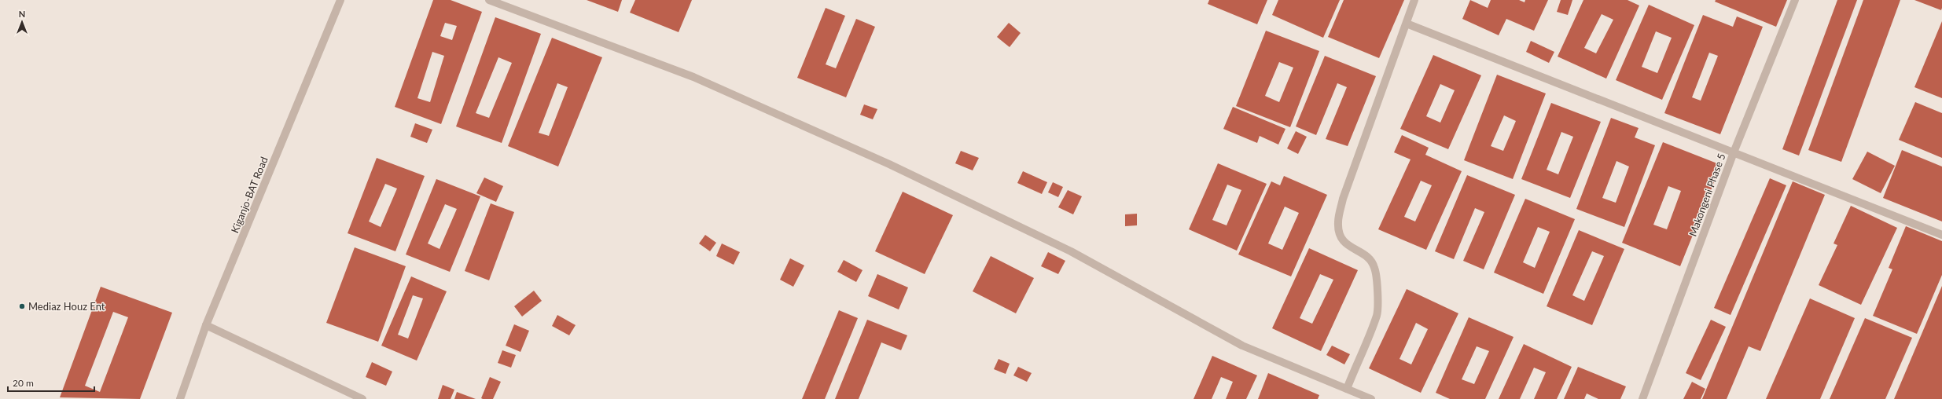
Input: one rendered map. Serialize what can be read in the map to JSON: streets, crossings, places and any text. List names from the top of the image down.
{
  "streets": {
    "street": ["Kiganjo-BAT Road", "Makongeni Phase 5"]
  },
  "places": ["Mediaz Houz Ent"],
  "scale_bar": "20 m",
  "north": "top"
}
